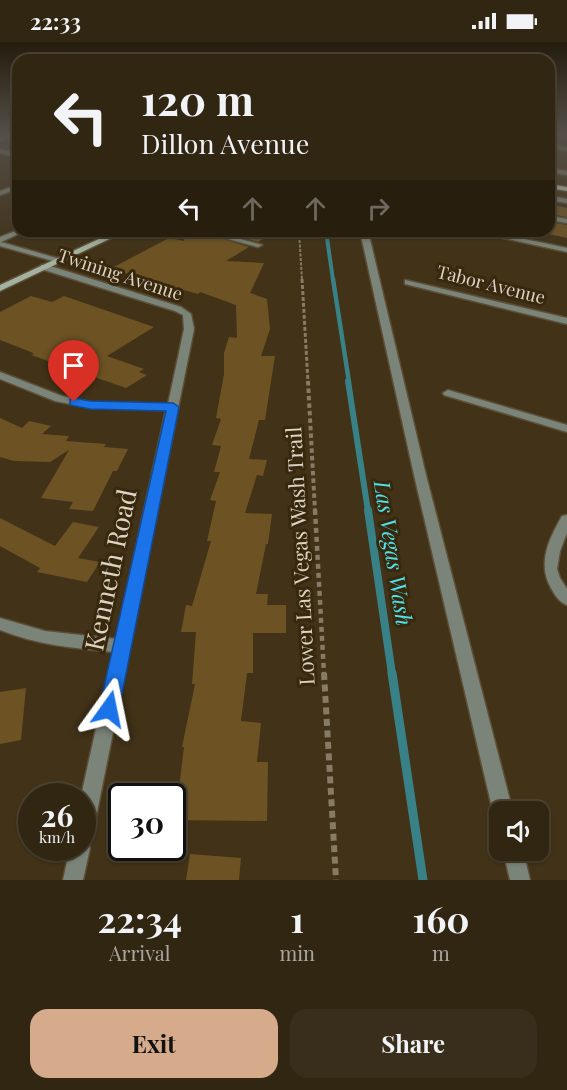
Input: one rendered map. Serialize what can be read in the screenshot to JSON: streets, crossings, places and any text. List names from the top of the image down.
{
  "streets": {
    "street": ["Twining Avenue", "Tabor Avenue", "Kenneth Road"],
    "path": ["Lower Las Vegas Wash Trail"]
  },
  "crossings": [
    ["Twining Avenue", "Kenneth Road"]
  ],
  "water": ["Las Vegas Wash"],
  "page": {
    "status": "22:33",
    "turn": ["120 m", "Dillon Avenue"],
    "speed": "26 km/h",
    "limit": "30",
    "eta": [
      "22:34",
      "Arrival",
      "1",
      "min",
      "160",
      "m"
    ],
    "buttons": ["Exit", "Share"]
  }
}
